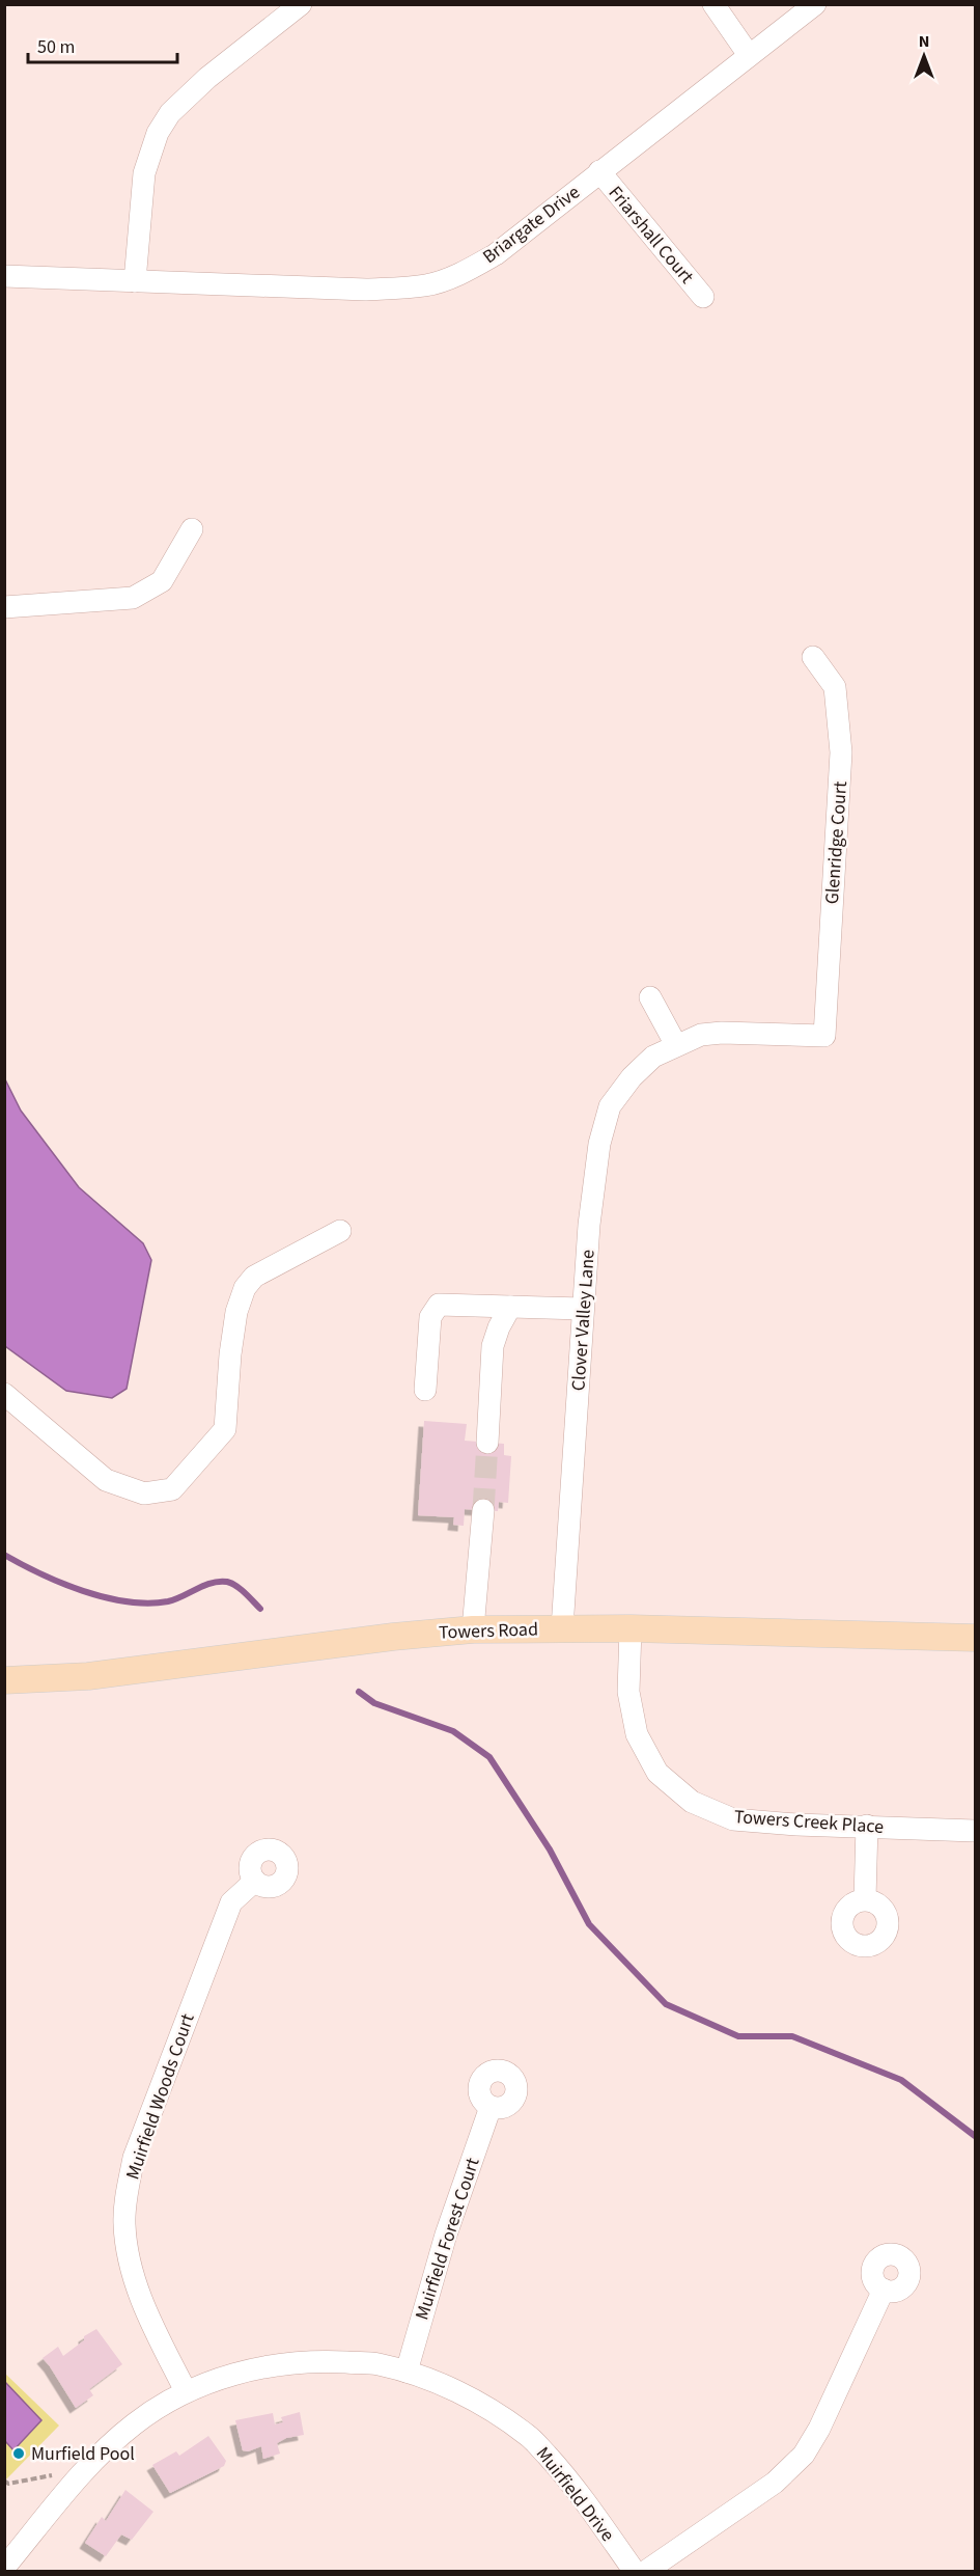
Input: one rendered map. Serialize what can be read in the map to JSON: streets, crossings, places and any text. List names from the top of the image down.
{
  "streets": {
    "main road": ["Towers Road"],
    "street": [
      "Briargate Drive",
      "Friarshall Court",
      "Glenridge Court",
      "Clover Valley Lane",
      "Towers Creek Place",
      "Muirfield Woods Court",
      "Muirfield Forest Court",
      "Muirfield Drive"
    ]
  },
  "crossings": [
    ["Briargate Drive", "Friarshall Court"],
    ["Glenridge Court", "Clover Valley Lane"],
    ["Clover Valley Lane", "Towers Road"],
    ["Towers Road", "Towers Creek Place"],
    ["Muirfield Woods Court", "Muirfield Drive"],
    ["Muirfield Forest Court", "Muirfield Drive"]
  ],
  "places": ["Murfield Pool"],
  "scale_bar": "50 m",
  "north": "top"
}
